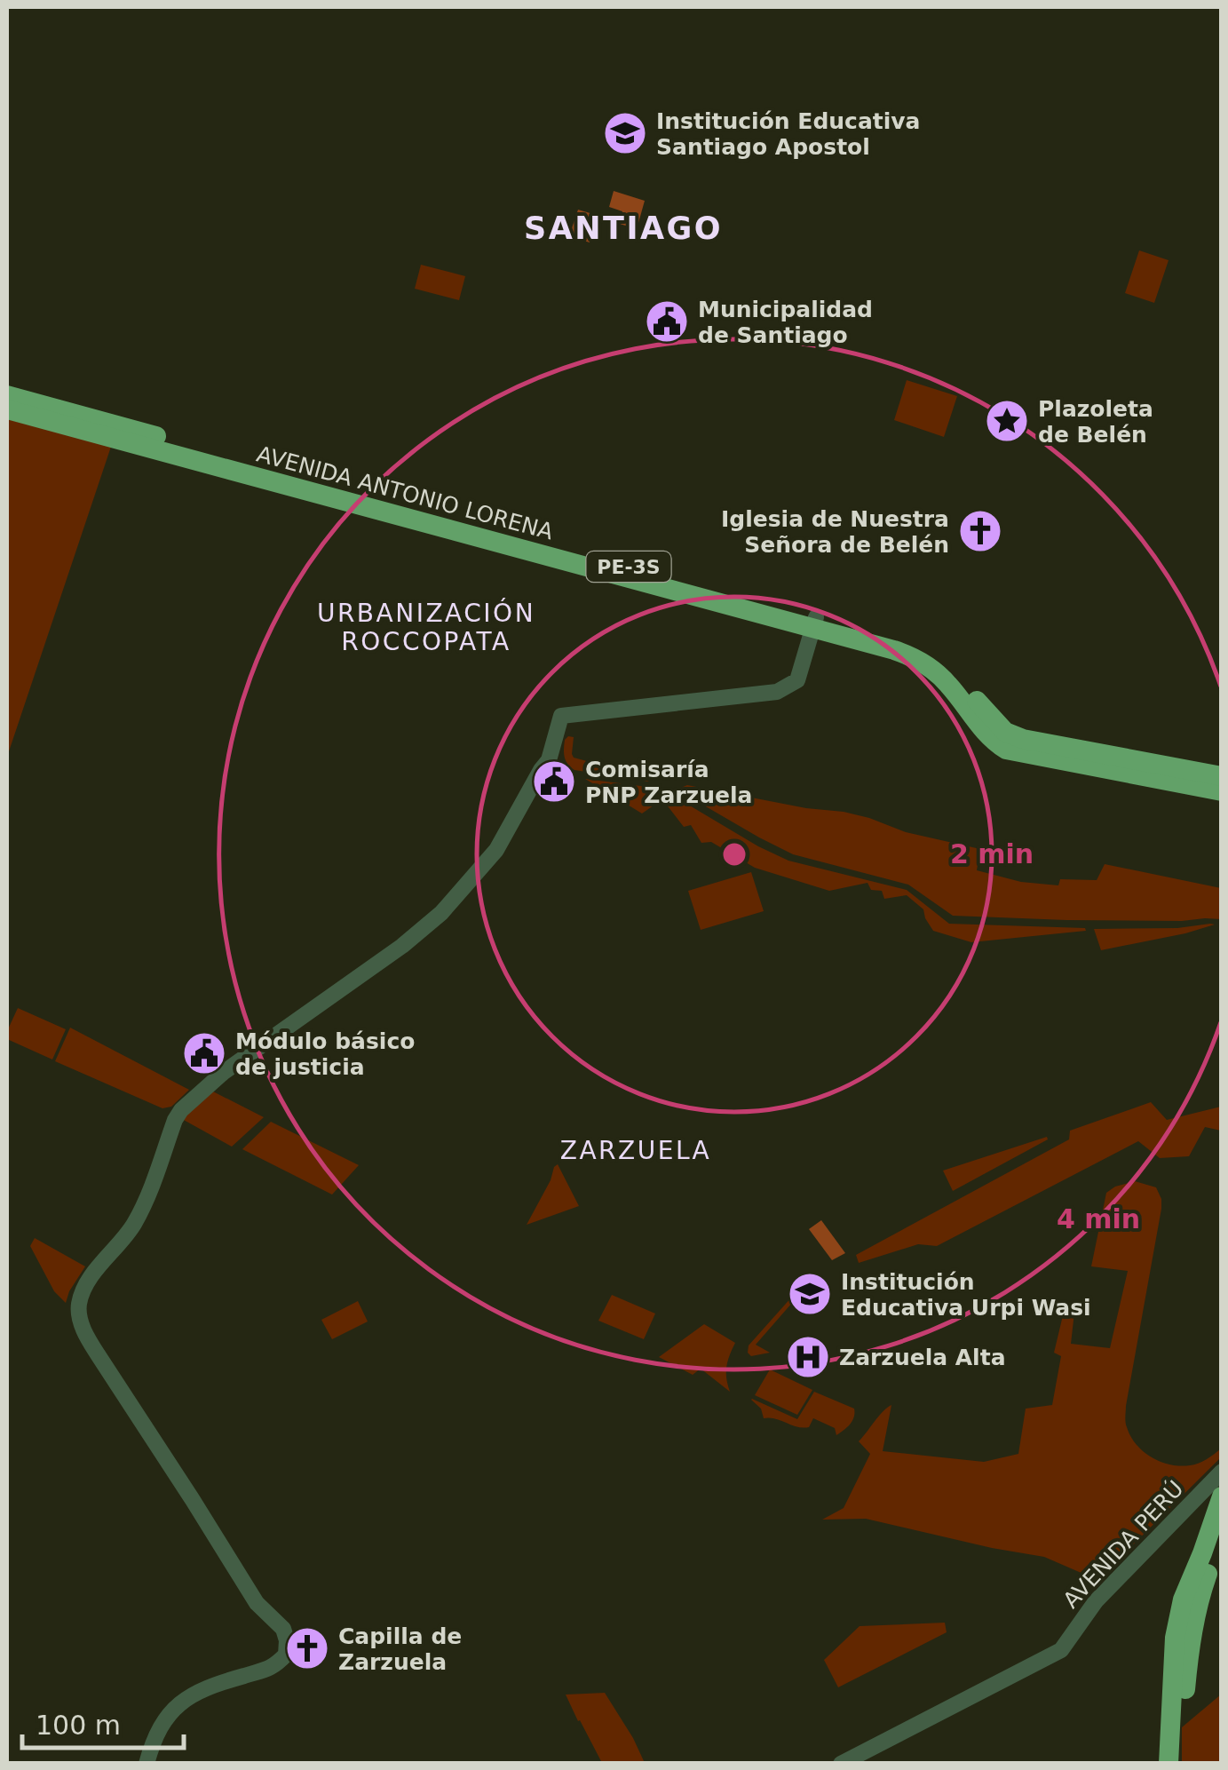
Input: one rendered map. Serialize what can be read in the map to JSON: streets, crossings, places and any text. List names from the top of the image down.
{
  "streets": {
    "highway": ["AVENIDA ANTONIO LORENA", "PE-3S"],
    "street": ["AVENIDA PERÚ"]
  },
  "districts": ["SANTIAGO", "URBANIZACIÓN ROCCOPATA", "ZARZUELA"],
  "places": {
    "school or university": ["Institución Educativa Santiago Apostol", "Institución Educativa Urpi Wasi"],
    "public building": ["Municipalidad de Santiago", "Comisaría PNP Zarzuela", "Módulo básico de justicia"],
    "place": ["Plazoleta de Belén"],
    "church": ["Iglesia de Nuestra Señora de Belén", "Capilla de Zarzuela"],
    "hospital": ["Zarzuela Alta"]
  },
  "scale_bar": "100 m",
  "rings": ["2 min", "4 min"]
}
